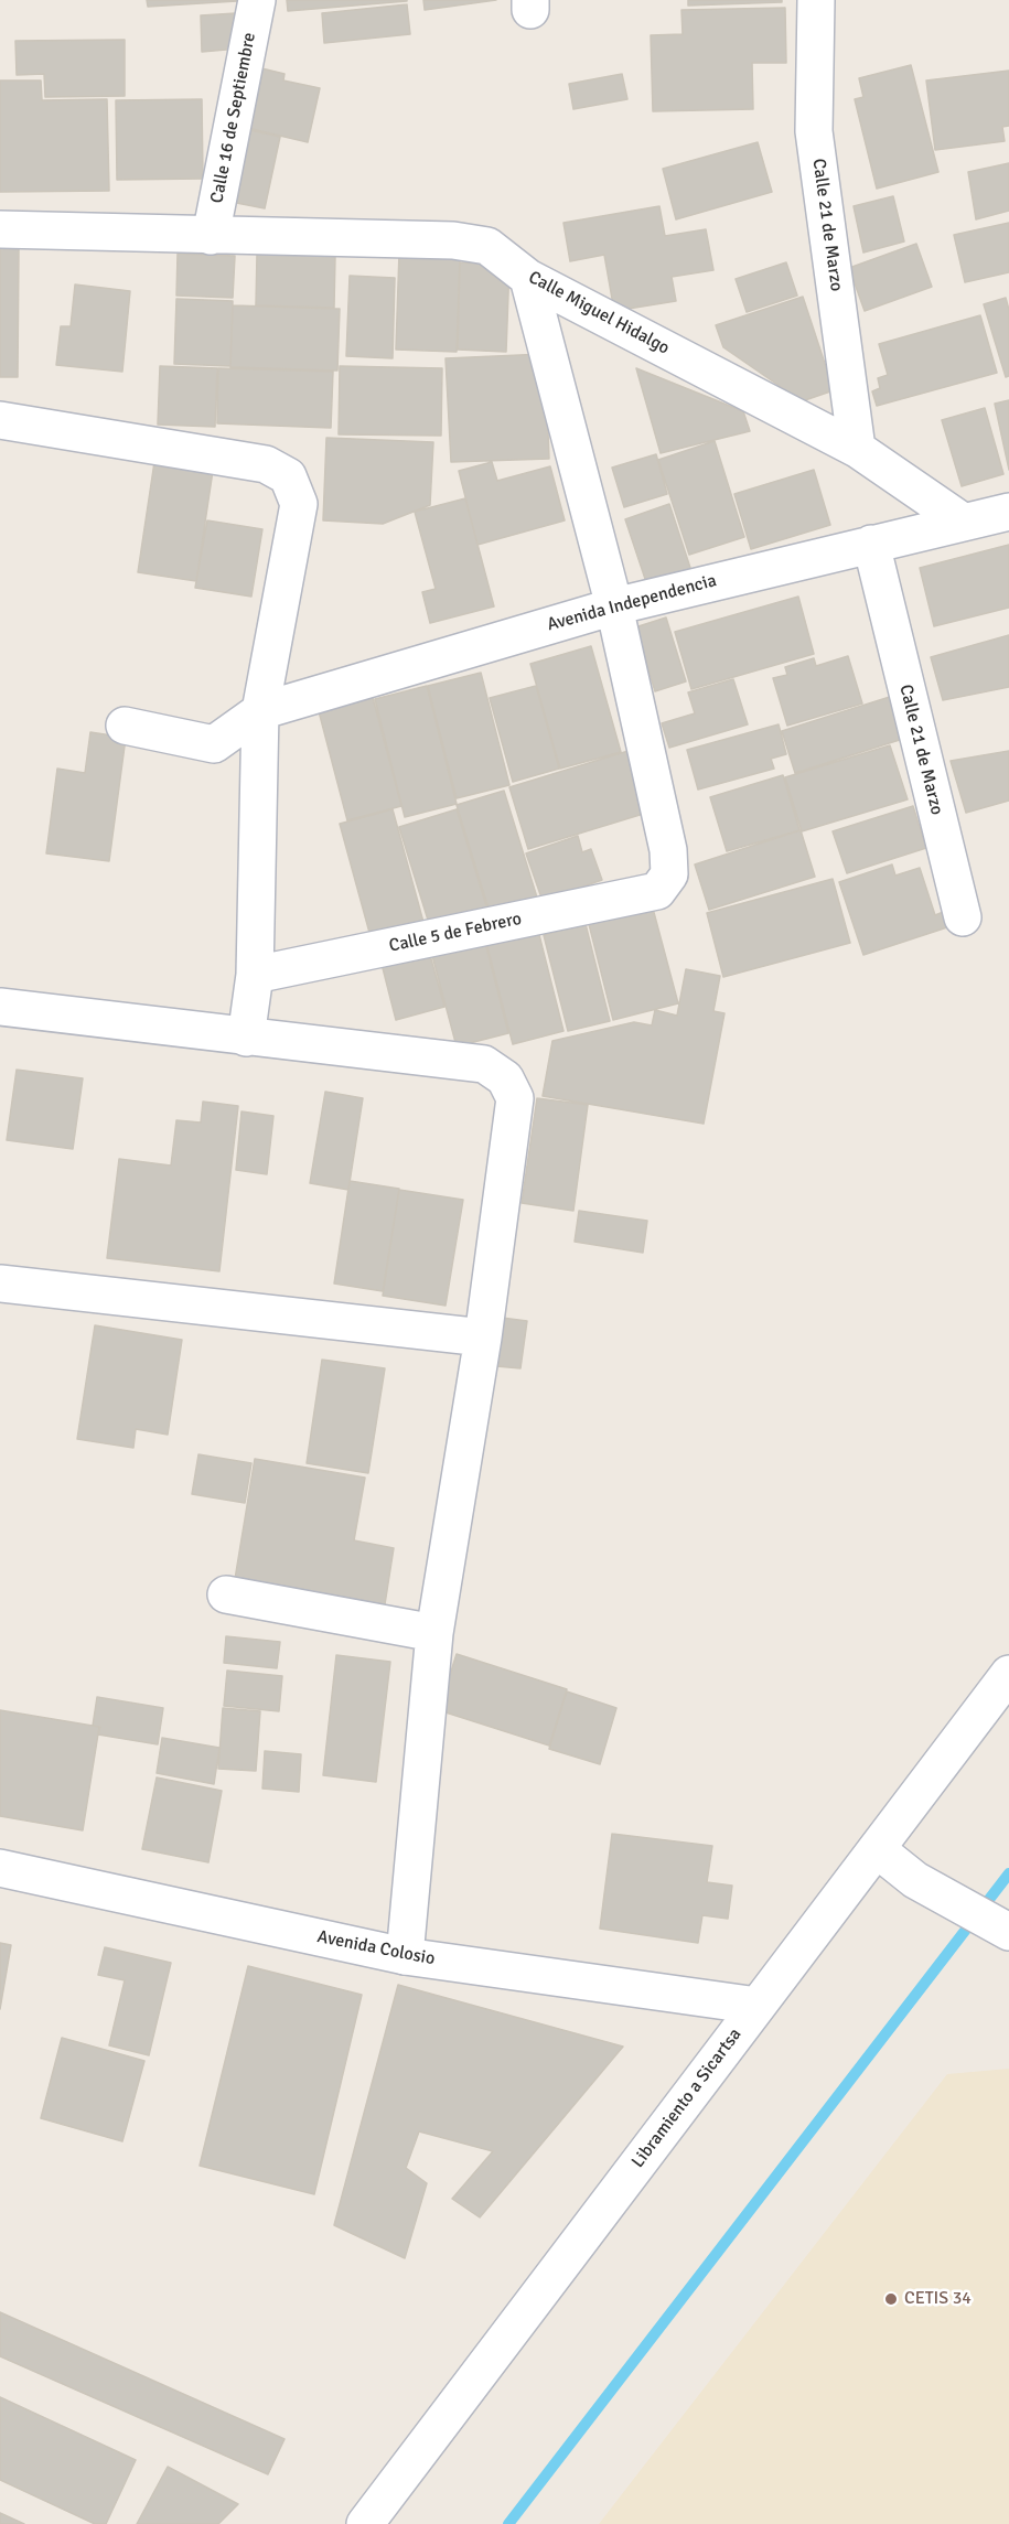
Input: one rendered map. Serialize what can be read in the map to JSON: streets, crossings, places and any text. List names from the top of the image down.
{
  "streets": {
    "street": [
      "Calle 16 de Septiembre",
      "Calle 21 de Marzo",
      "Calle Miguel Hidalgo",
      "Avenida Independencia",
      "Calle 5 de Febrero",
      "Avenida Colosio",
      "Libramiento a Sicartsa"
    ]
  },
  "crossings": [
    ["Calle 16 de Septiembre", "Calle Miguel Hidalgo"],
    ["Calle 21 de Marzo", "Calle Miguel Hidalgo"],
    ["Calle 21 de Marzo", "Avenida Independencia"],
    ["Calle Miguel Hidalgo", "Avenida Independencia"],
    ["Avenida Independencia", "Calle 5 de Febrero"],
    ["Avenida Colosio", "Libramiento a Sicartsa"]
  ],
  "places": ["CETIS 34"]
}
